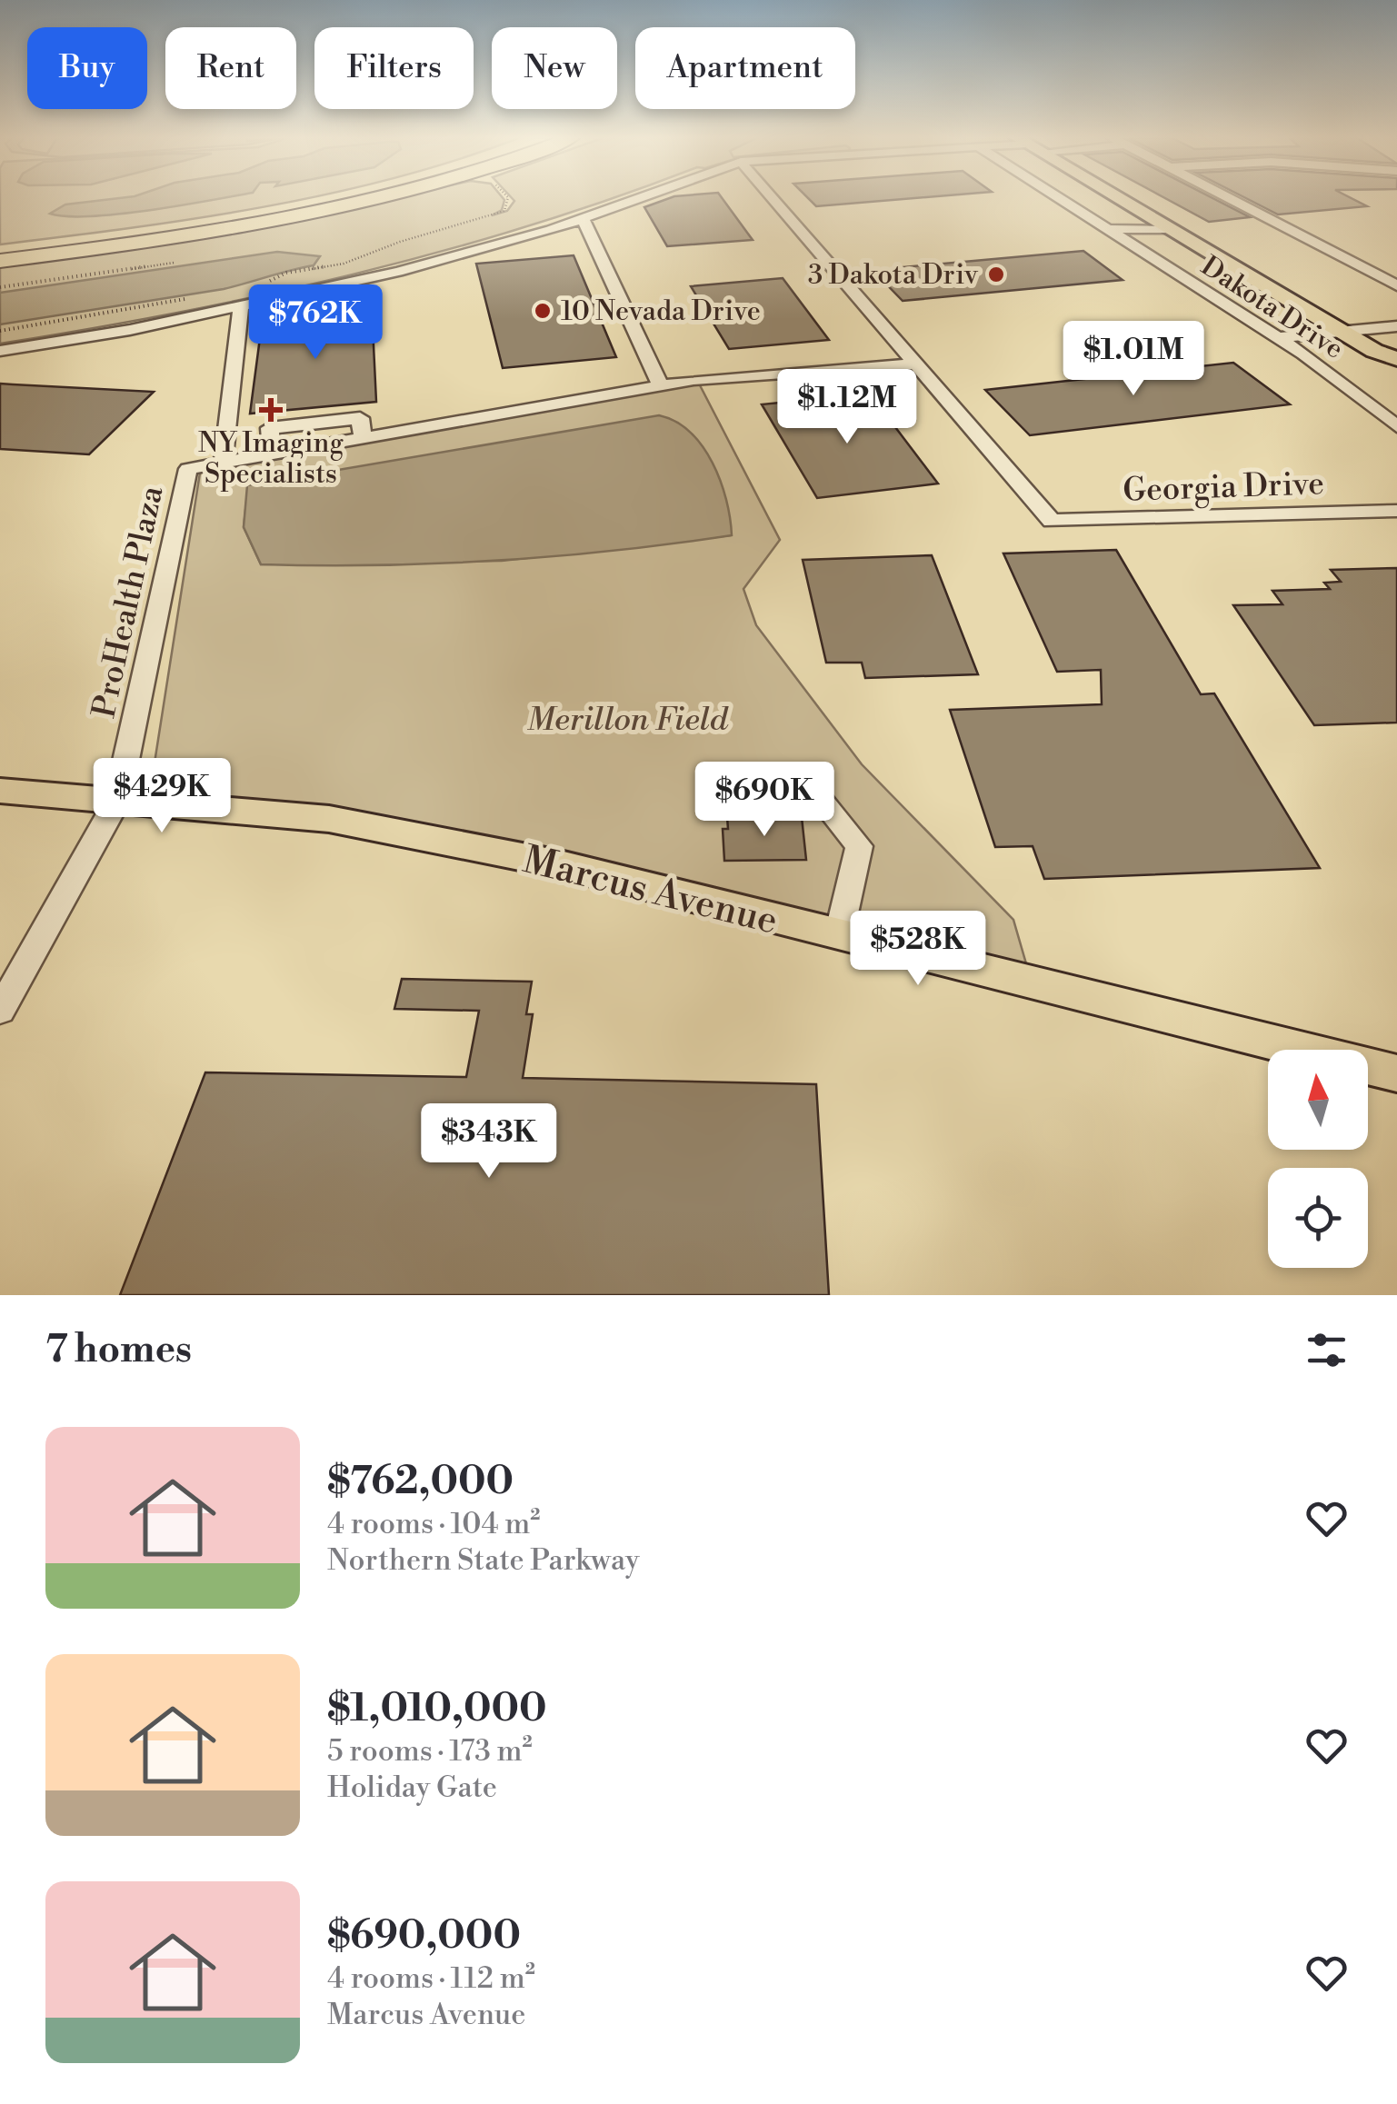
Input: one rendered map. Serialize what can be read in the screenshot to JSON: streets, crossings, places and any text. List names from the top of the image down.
{
  "streets": {
    "main road": ["Marcus Avenue"],
    "street": ["Dakota Drive", "Georgia Drive", "ProHealth Plaza"]
  },
  "crossings": [
    ["ProHealth Plaza", "Marcus Avenue"]
  ],
  "parks": ["Merillon Field"],
  "places": {
    "other": ["3 Dakota Driv", "10 Nevada Drive"],
    "health": ["NY Imaging Specialists"]
  },
  "north": "top",
  "page": {
    "chip": [
      "Buy",
      "Rent",
      "Filters",
      "New",
      "Apartment"
    ],
    "price": [
      "$762K",
      "$1.01M",
      "$1.12M",
      "$429K",
      "$690K",
      "$528K",
      "$343K"
    ],
    "heading": "7 homes",
    "list": [
      {
        "name": "$762,000",
        "note": "4 rooms · 104 m² · Northern State Parkway"
      },
      {
        "name": "$1,010,000",
        "note": "5 rooms · 173 m² · Holiday Gate"
      },
      {
        "name": "$690,000",
        "note": "4 rooms · 112 m² · Marcus Avenue"
      }
    ]
  }
}
